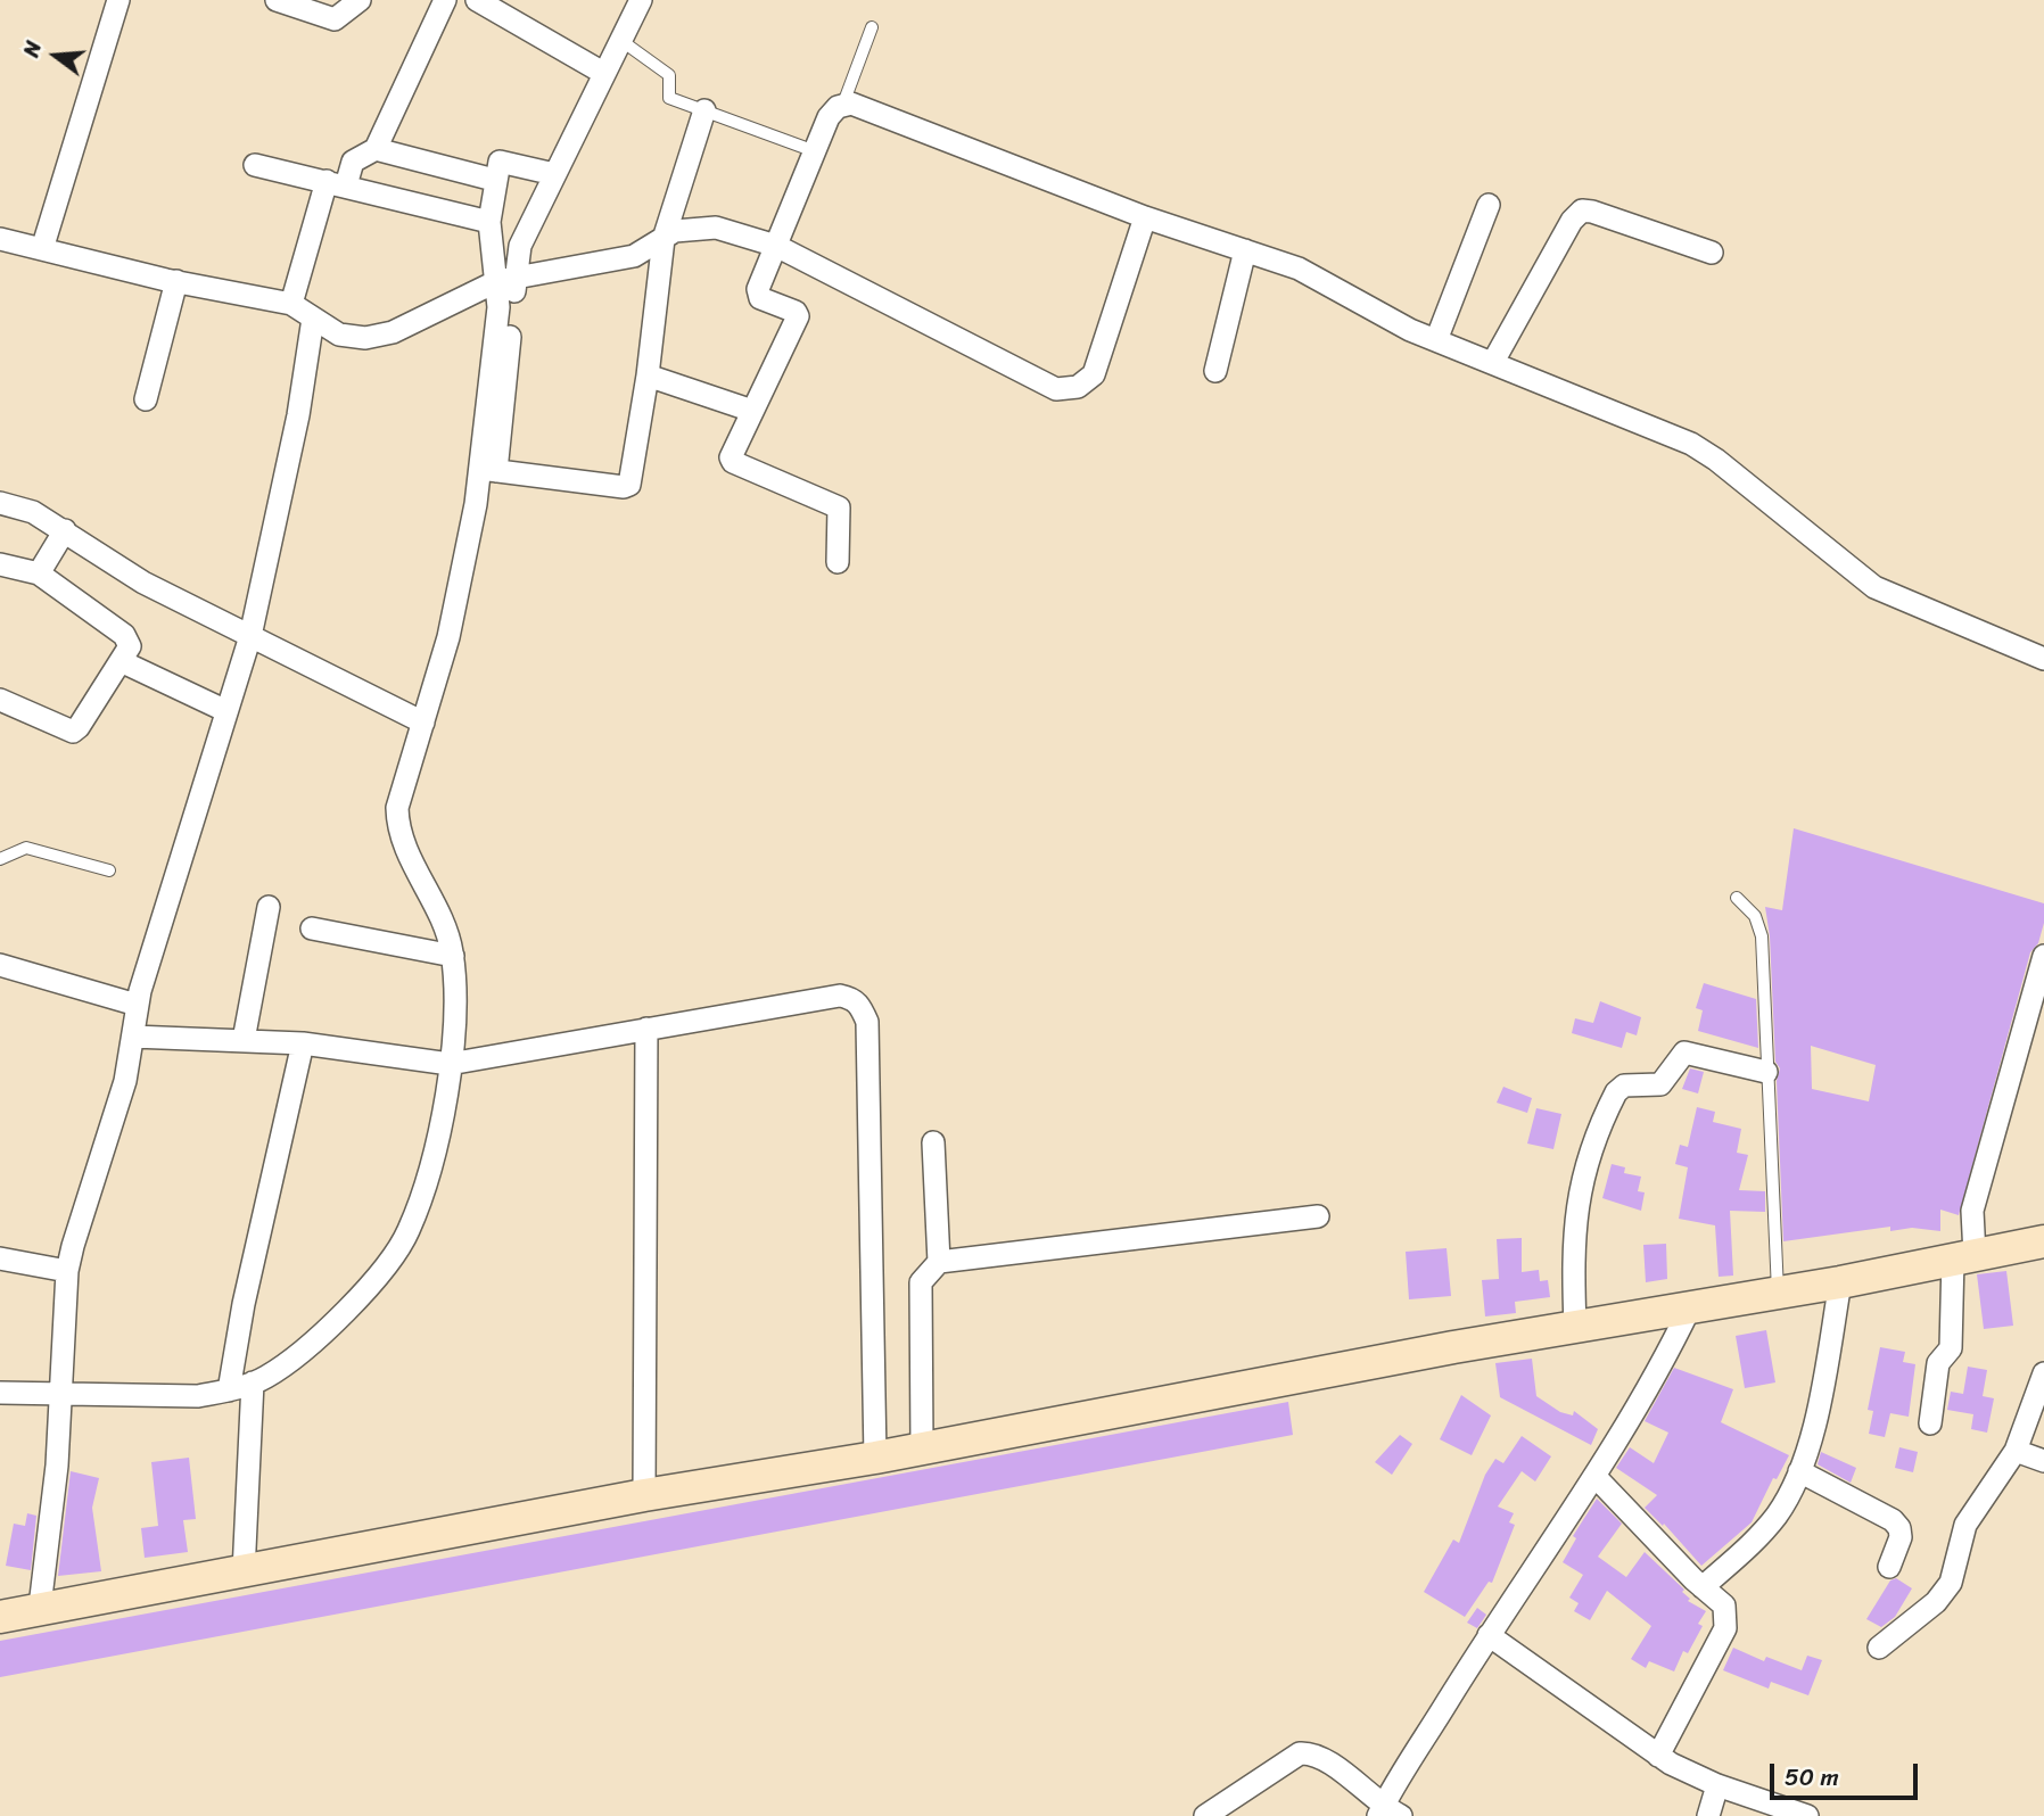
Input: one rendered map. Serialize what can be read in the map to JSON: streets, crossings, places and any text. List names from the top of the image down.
{
  "scale_bar": "50 m",
  "north": "left"
}
